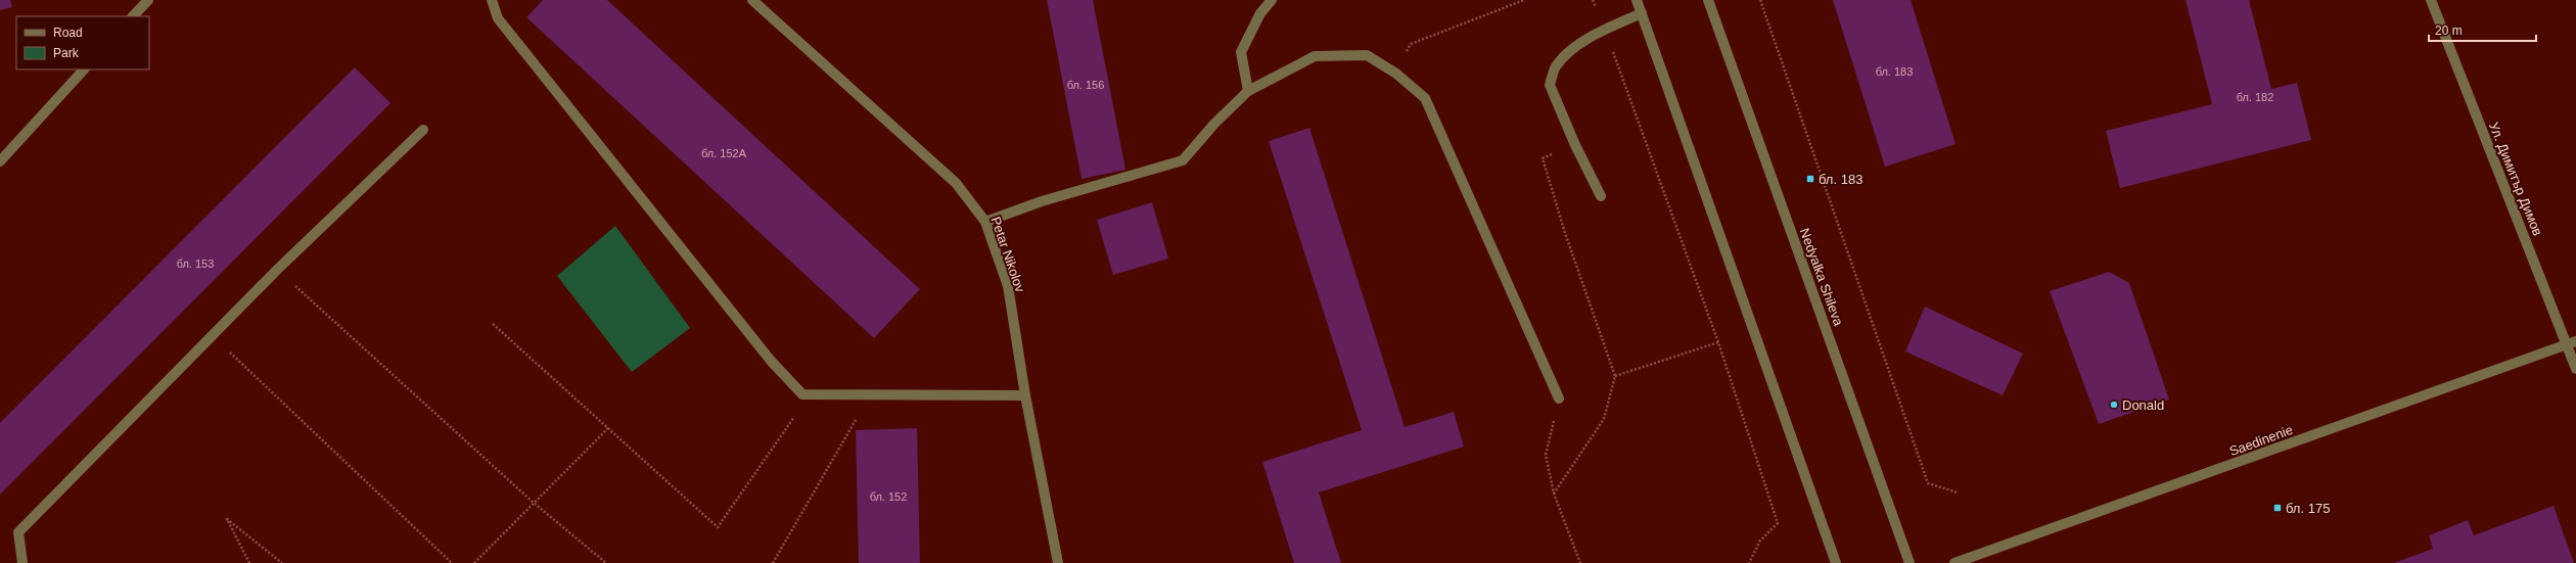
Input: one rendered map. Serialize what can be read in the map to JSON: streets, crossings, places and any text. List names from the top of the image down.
{
  "streets": {
    "street": [
      "Ул. Димитър Димов",
      "Petar Nikolov",
      "Nedyalka Shileva",
      "Saedinenie"
    ]
  },
  "crossings": [
    ["Ул. Димитър Димов", "Saedinenie"]
  ],
  "places": {
    "transit": ["бл. 183", "бл. 175"],
    "other": ["Donald"]
  },
  "house_numbers": [
    "бл. 183",
    "бл. 156",
    "бл. 182",
    "бл. 152А",
    "бл. 153",
    "бл. 152"
  ],
  "legend": ["Road", "Park"],
  "scale_bar": "20 m"
}
